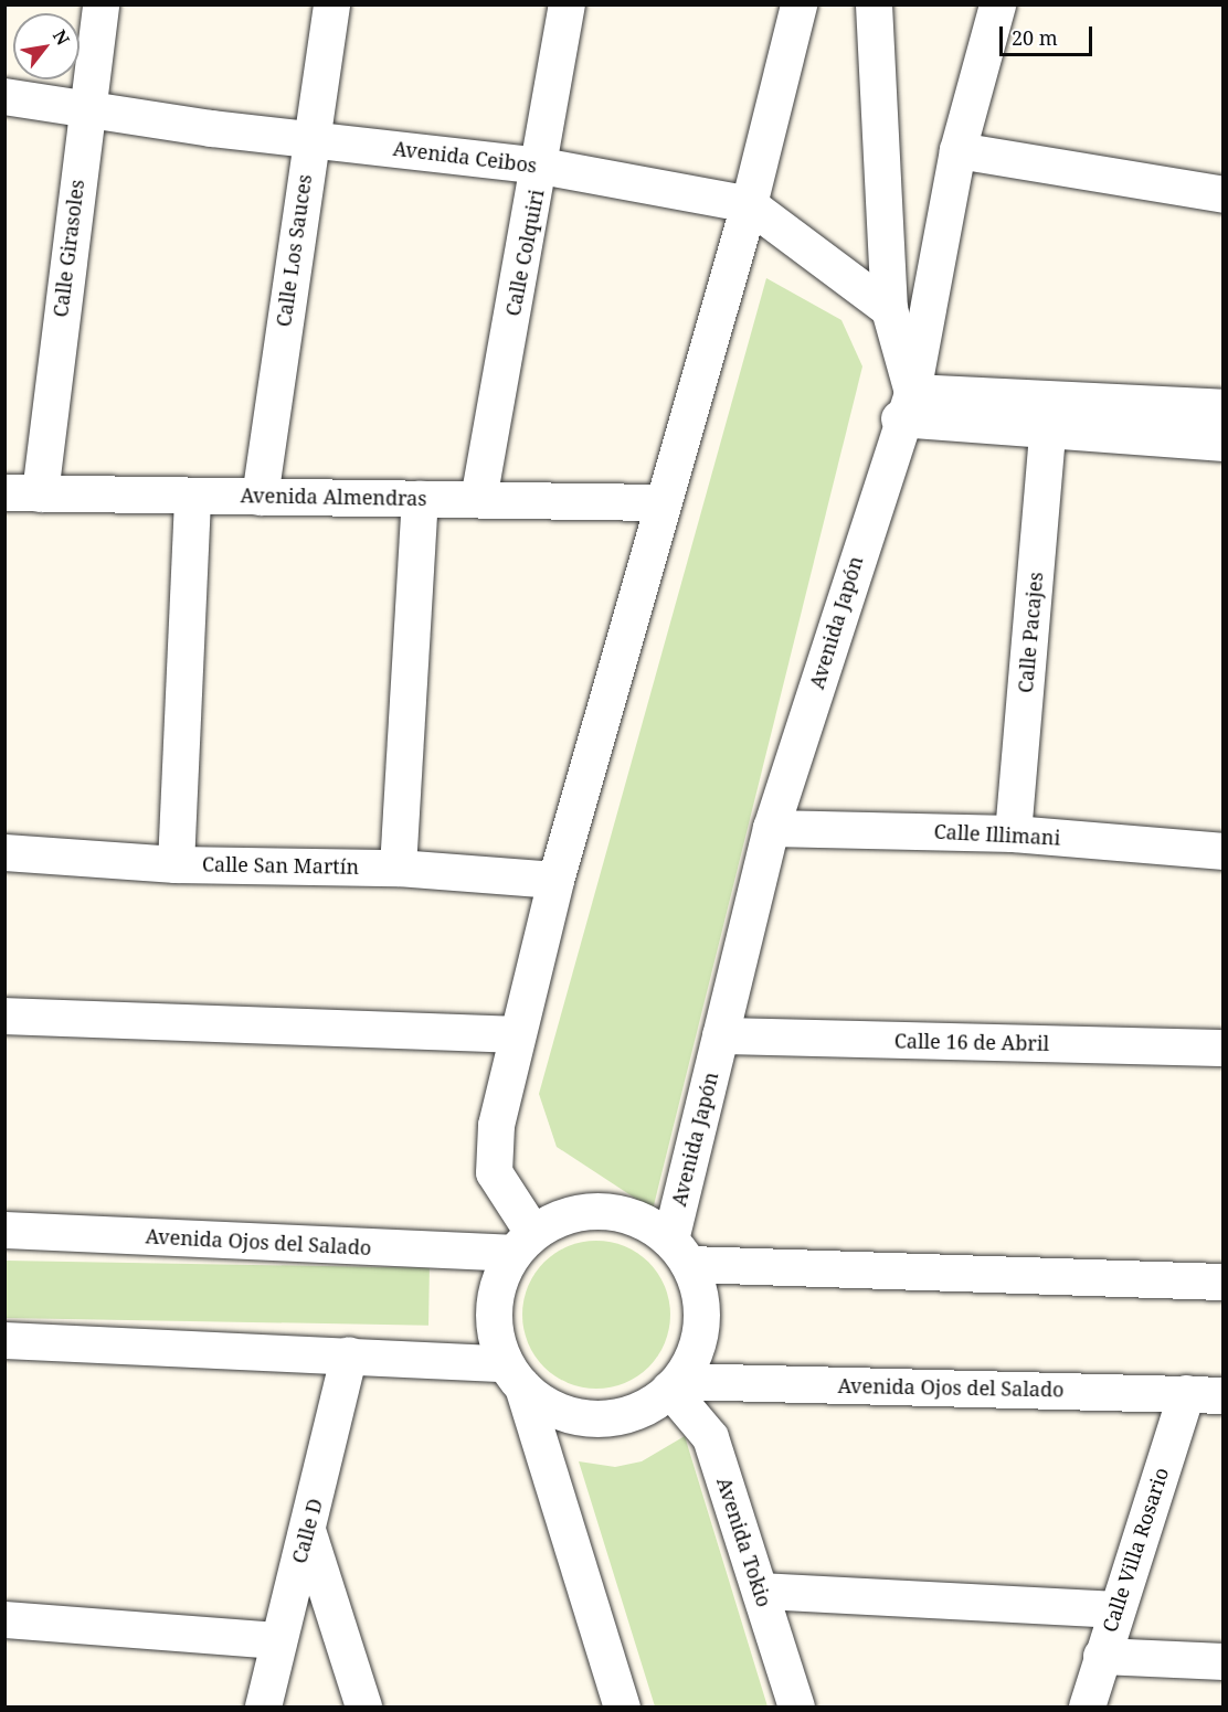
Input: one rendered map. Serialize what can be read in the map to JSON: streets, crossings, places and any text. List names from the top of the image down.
{
  "streets": {
    "street": [
      "Avenida Ceibos",
      "Calle Girasoles",
      "Calle Los Sauces",
      "Calle Colquiri",
      "Avenida Almendras",
      "Avenida Japón",
      "Calle Pacajes",
      "Calle Illimani",
      "Calle San Martín",
      "Calle 16 de Abril",
      "Avenida Ojos del Salado",
      "Calle D",
      "Avenida Tokio",
      "Calle Villa Rosario"
    ]
  },
  "crossings": [
    ["Avenida Ceibos", "Calle Girasoles"],
    ["Avenida Ceibos", "Calle Los Sauces"],
    ["Avenida Ceibos", "Calle Colquiri"],
    ["Calle Girasoles", "Avenida Almendras"],
    ["Calle Los Sauces", "Avenida Almendras"],
    ["Calle Colquiri", "Avenida Almendras"],
    ["Avenida Japón", "Calle Illimani"],
    ["Avenida Japón", "Calle 16 de Abril"],
    ["Avenida Japón", "Avenida Ojos del Salado"],
    ["Avenida Japón", "Avenida Tokio"],
    ["Calle Pacajes", "Calle Illimani"],
    ["Avenida Ojos del Salado", "Avenida Tokio"],
    ["Avenida Ojos del Salado", "Calle Villa Rosario"]
  ],
  "scale_bar": "20 m",
  "north": "top right"
}
